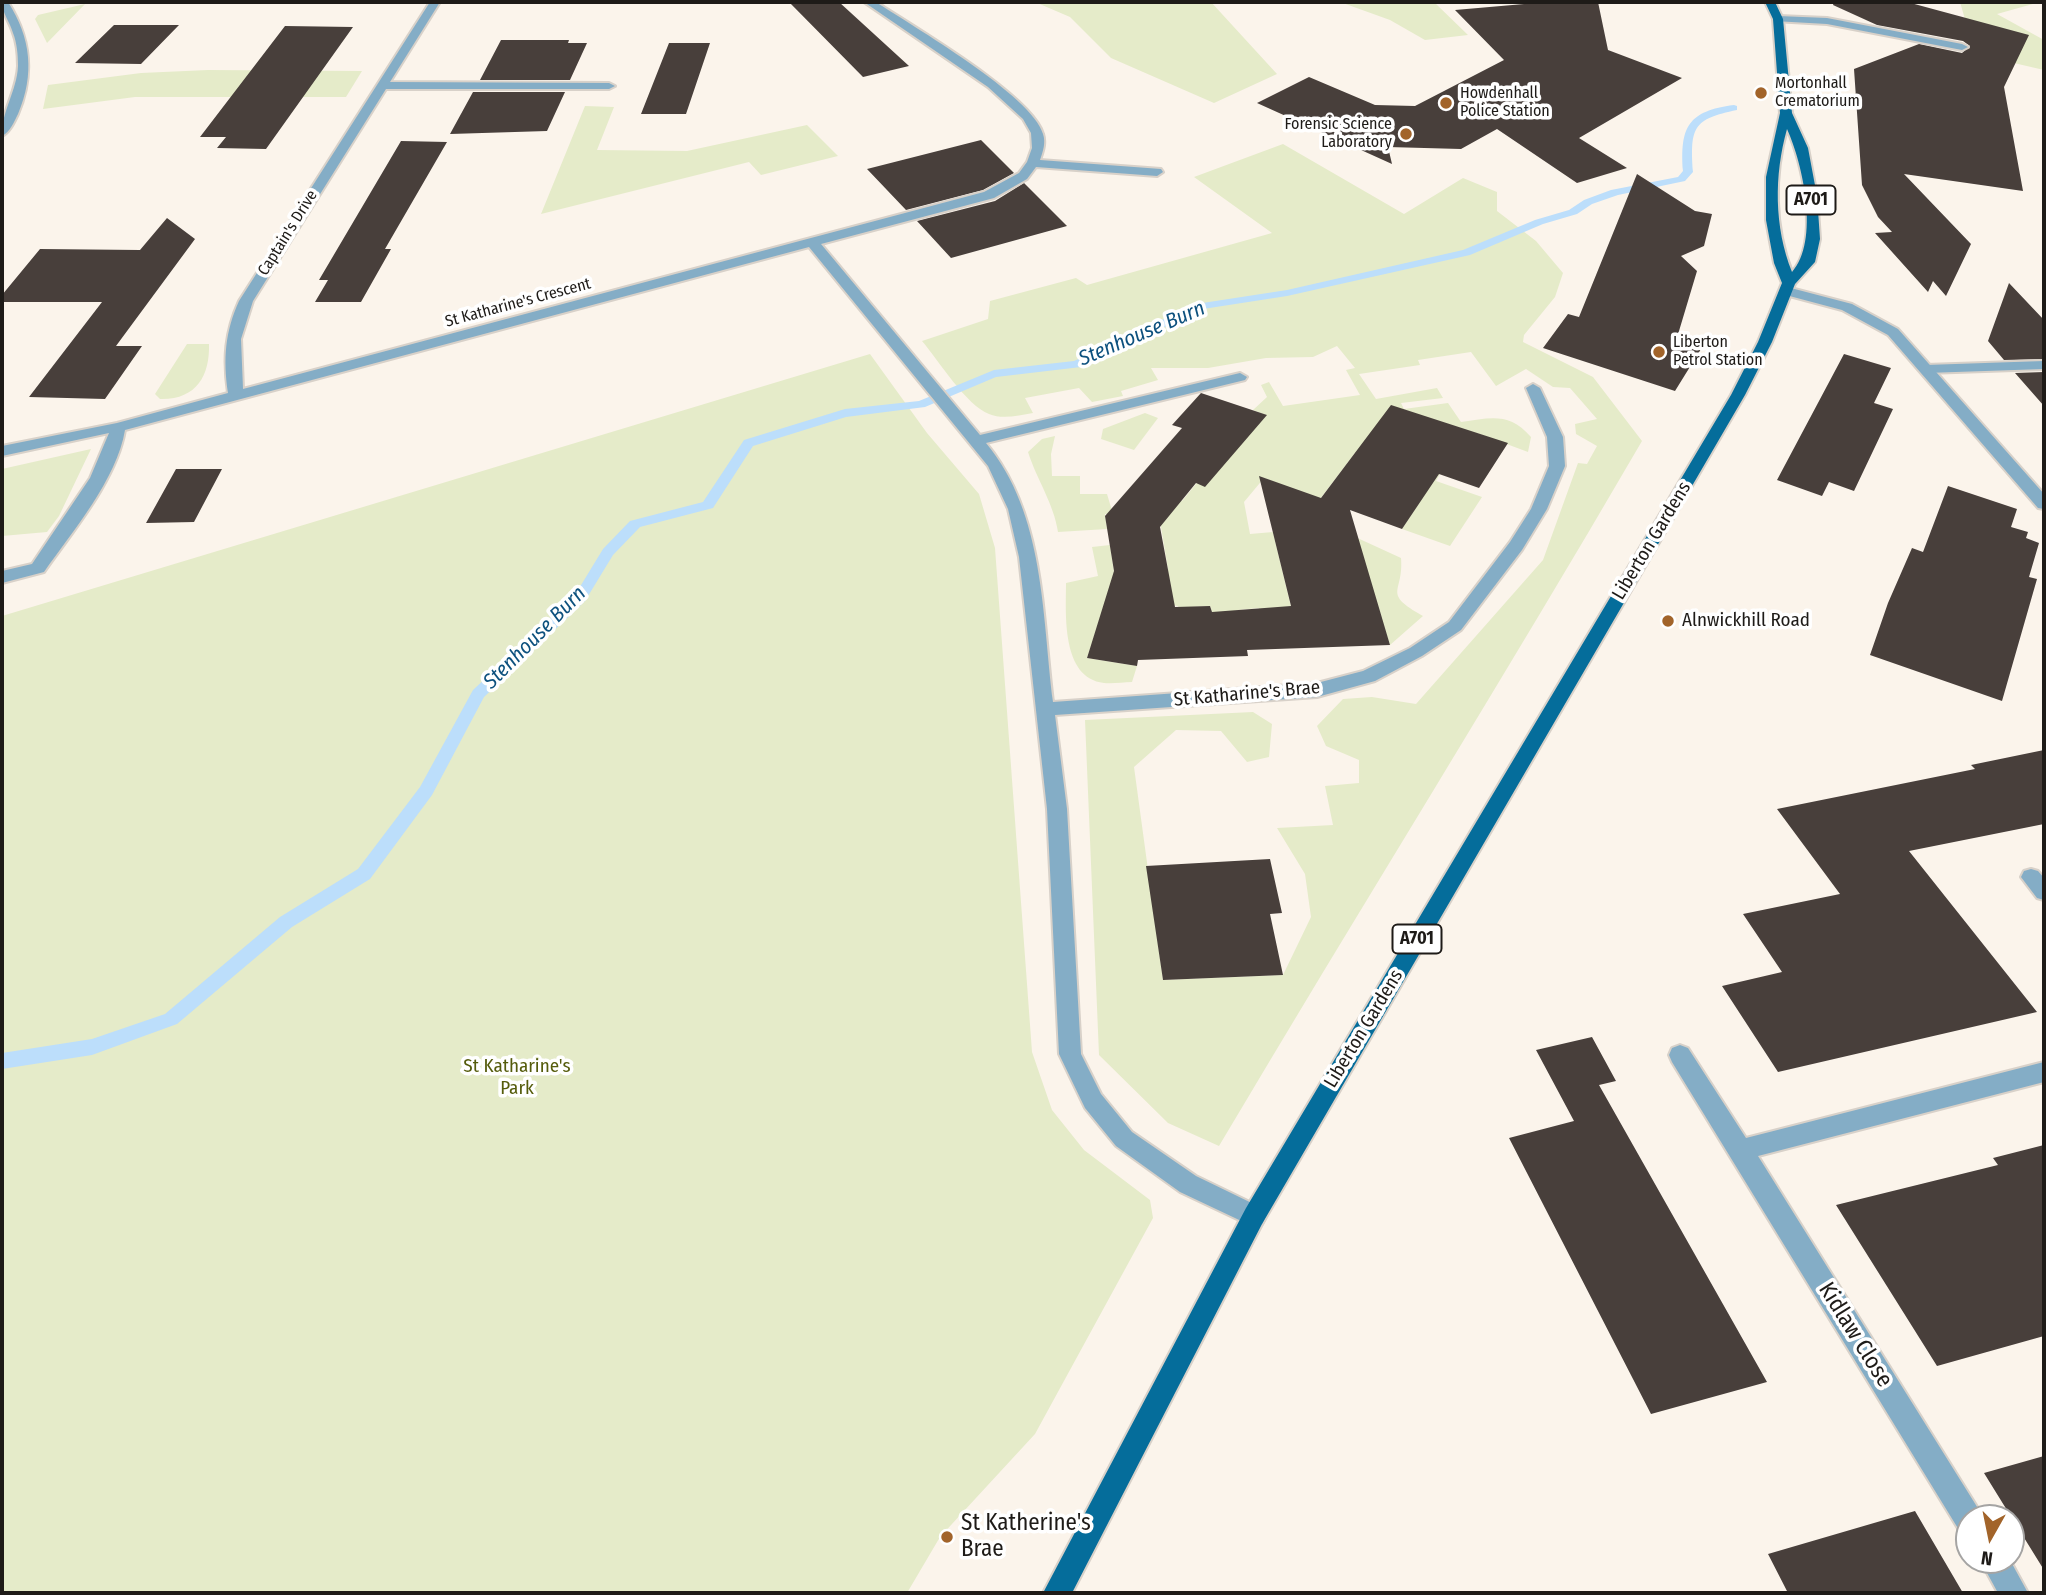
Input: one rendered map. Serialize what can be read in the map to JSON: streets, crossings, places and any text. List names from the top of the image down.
{
  "streets": {
    "main road": ["A701", "Liberton Gardens"],
    "street": [
      "Captain's Drive",
      "St Katharine's Crescent",
      "St Katharine's Brae",
      "Kidlaw Close"
    ]
  },
  "crossings": [
    ["A701", "Liberton Gardens"],
    ["Captain's Drive", "St Katharine's Crescent"]
  ],
  "water": ["Stenhouse Burn"],
  "parks": ["St Katharine's Park"],
  "places": [
    "Mortonhall Crematorium",
    "Howdenhall Police Station",
    "Forensic Science Laboratory",
    "Liberton Petrol Station",
    "Alnwickhill Road",
    "St Katherine's Brae"
  ],
  "north": "bottom"
}
